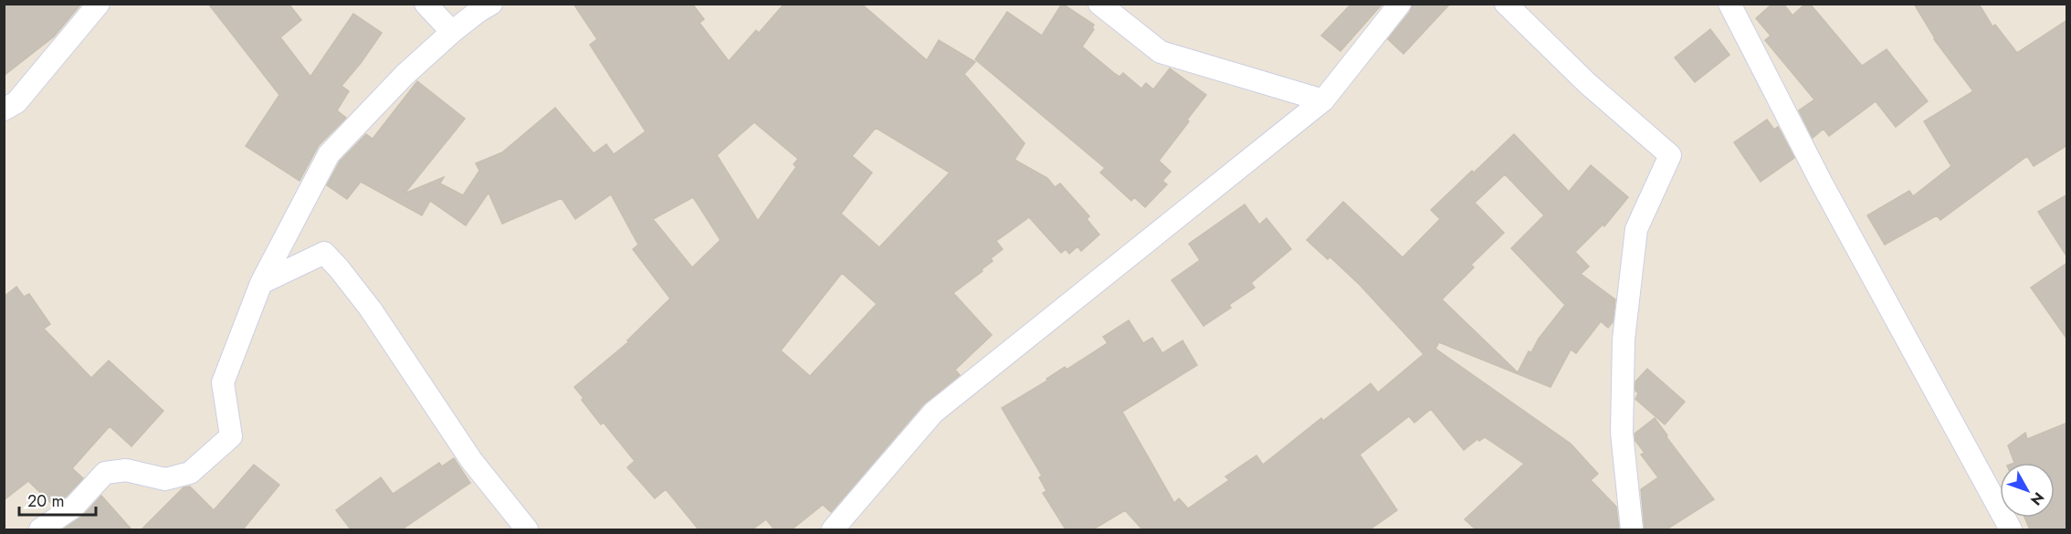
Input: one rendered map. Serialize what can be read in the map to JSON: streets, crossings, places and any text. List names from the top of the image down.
{
  "scale_bar": "20 m",
  "north": "bottom right"
}
